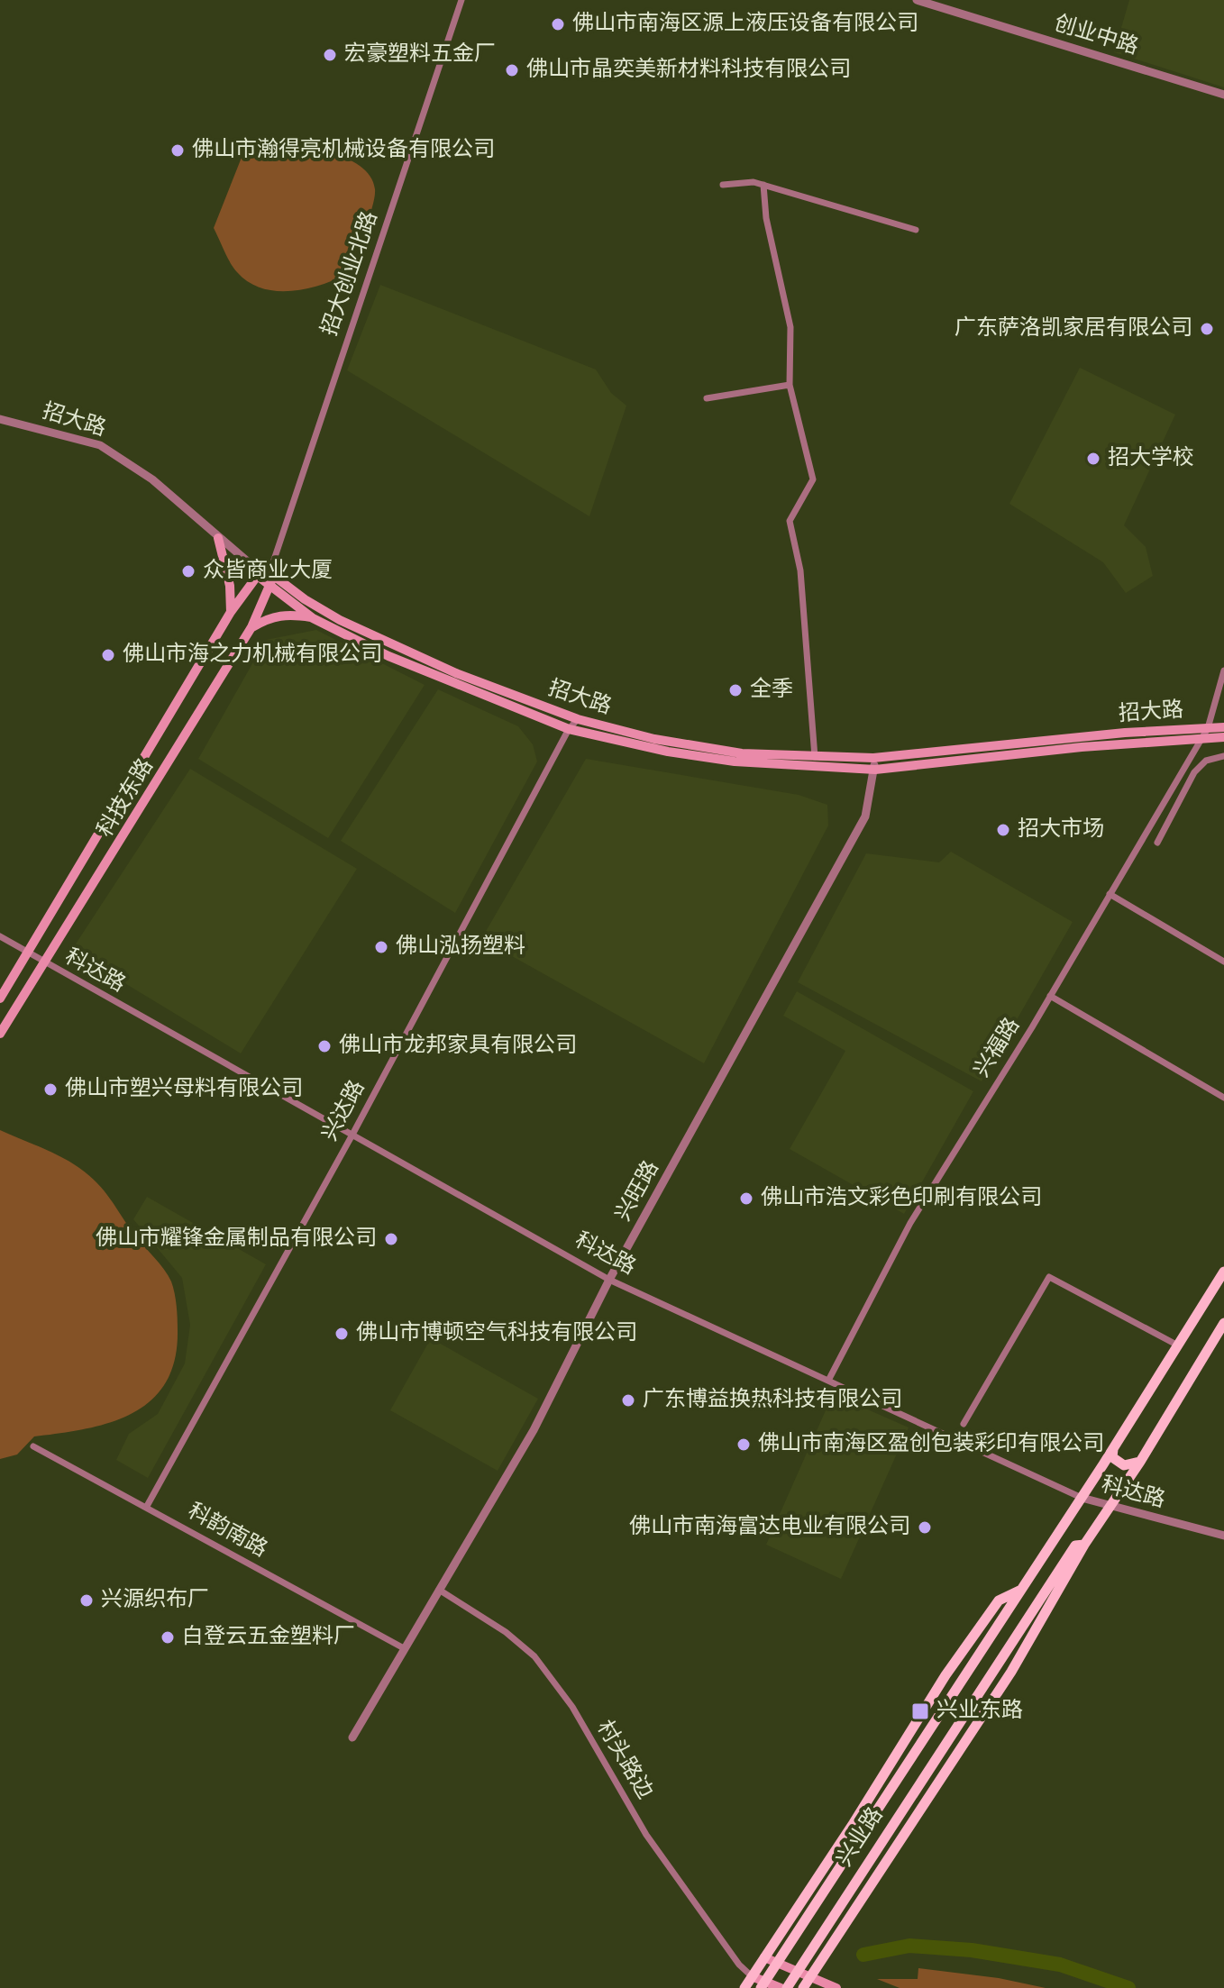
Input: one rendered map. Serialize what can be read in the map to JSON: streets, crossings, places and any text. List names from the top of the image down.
{
  "streets": {
    "main road": ["招大路", "科技东路", "兴业路"],
    "street": [
      "创业中路",
      "招大创业北路",
      "科达路",
      "兴福路",
      "兴达路",
      "兴旺路",
      "科韵南路",
      "村头路边"
    ]
  },
  "crossings": [
    ["招大创业北路", "招大路"],
    ["招大创业北路", "科技东路"],
    ["招大路", "科技东路"],
    ["招大路", "兴福路"],
    ["招大路", "兴达路"],
    ["招大路", "兴旺路"],
    ["科技东路", "科达路"],
    ["科达路", "兴福路"],
    ["科达路", "兴达路"],
    ["科达路", "兴旺路"],
    ["兴达路", "科韵南路"],
    ["兴旺路", "科韵南路"],
    ["兴旺路", "村头路边"]
  ],
  "places": {
    "other": [
      "佛山市南海区源上液压设备有限公司",
      "宏豪塑料五金厂",
      "佛山市晶奕美新材料科技有限公司",
      "佛山市瀚得亮机械设备有限公司",
      "广东萨洛凯家居有限公司",
      "招大学校",
      "众皆商业大厦",
      "佛山市海之力机械有限公司",
      "全季",
      "招大市场",
      "佛山泓扬塑料",
      "佛山市龙邦家具有限公司",
      "佛山市塑兴母料有限公司",
      "佛山市浩文彩色印刷有限公司",
      "佛山市耀锋金属制品有限公司",
      "佛山市博顿空气科技有限公司",
      "广东博益换热科技有限公司",
      "佛山市南海区盈创包装彩印有限公司",
      "佛山市南海富达电业有限公司",
      "兴源织布厂",
      "白登云五金塑料厂"
    ],
    "transit": ["兴业东路"]
  }
}
